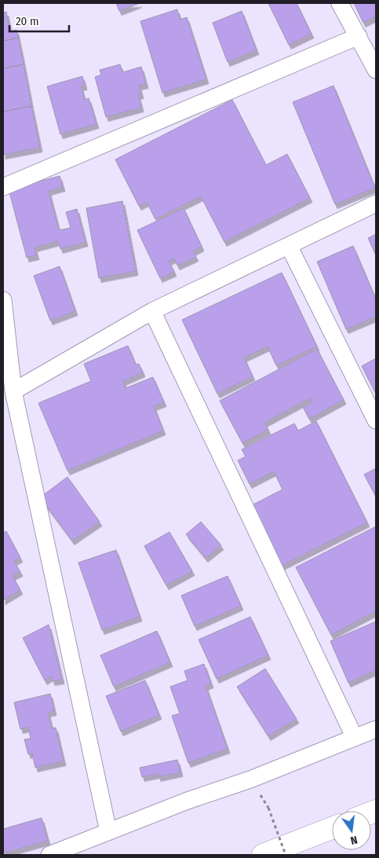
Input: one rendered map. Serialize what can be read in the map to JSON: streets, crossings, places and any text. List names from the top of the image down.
{
  "scale_bar": "20 m",
  "north": "bottom"
}
